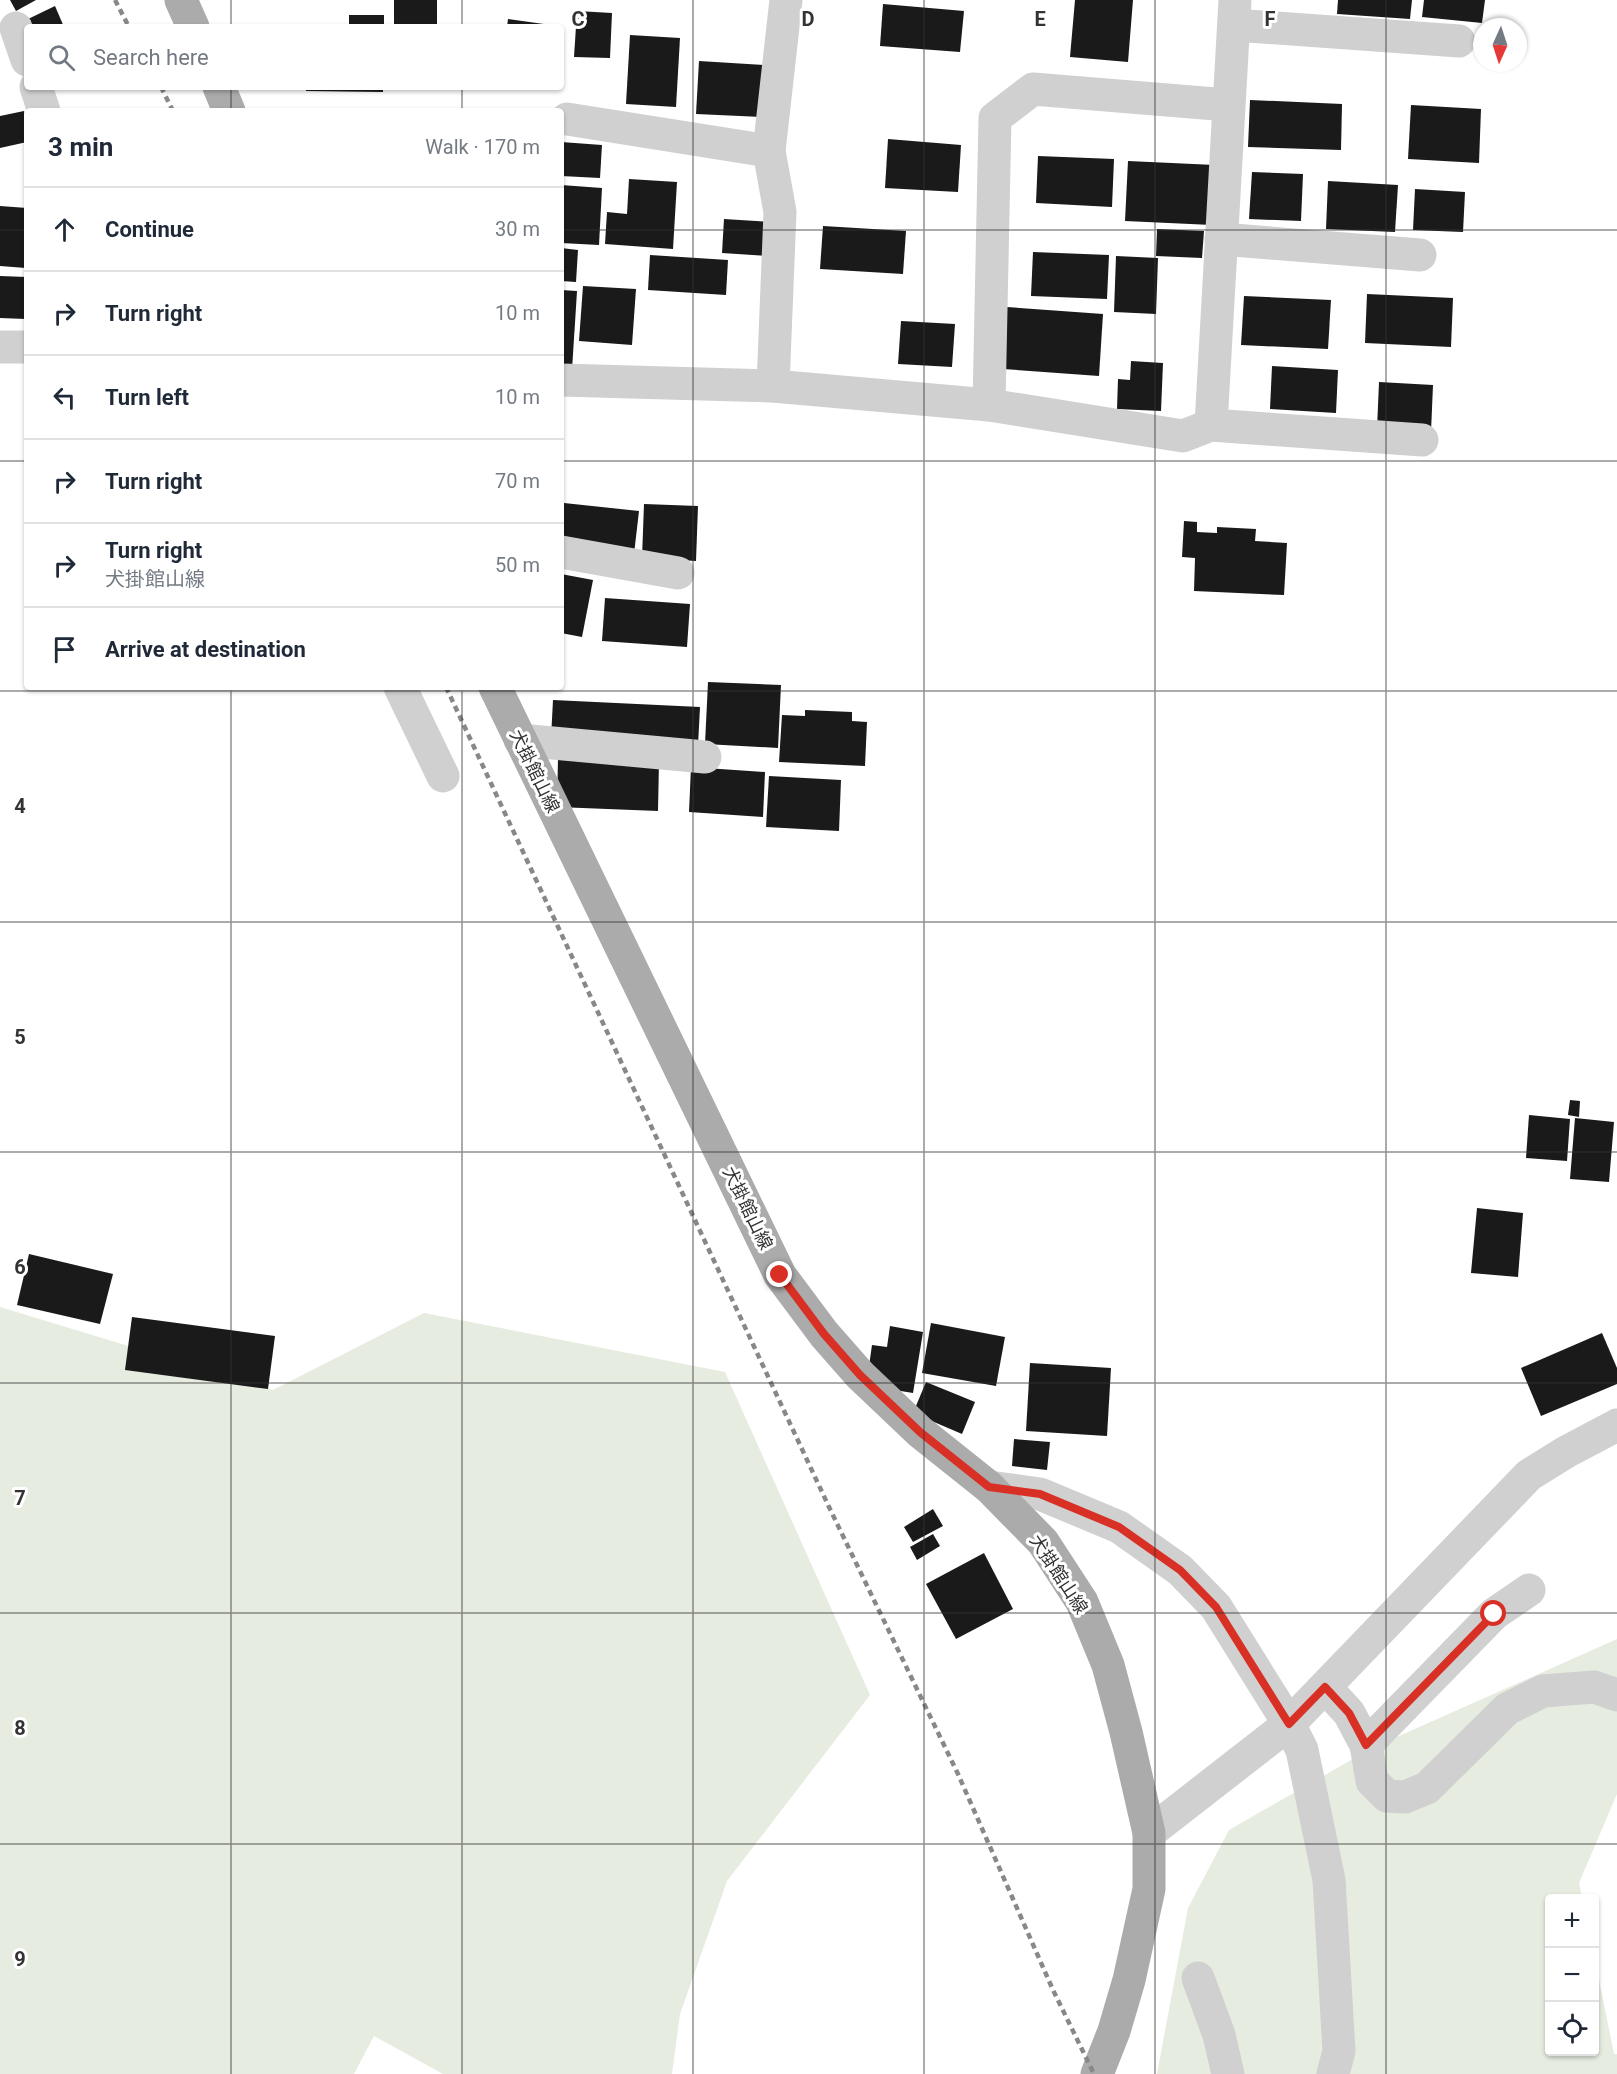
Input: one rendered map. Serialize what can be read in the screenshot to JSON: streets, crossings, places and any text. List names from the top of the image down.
{
  "streets": {
    "main road": ["犬掛館山線"]
  },
  "north": "bottom",
  "page": {
    "search": "Search here",
    "heading": ["3 min", "Walk · 170 m"],
    "list": [
      ["Continue", "30 m"],
      ["Turn right", "10 m"],
      ["Turn left", "10 m"],
      ["Turn right", "70 m"],
      ["Turn right", "犬掛館山線", "50 m"],
      "Arrive at destination"
    ],
    "map_buttons": ["+", "−"]
  },
  "grid": {
    "columns": [
      "C",
      "D",
      "E",
      "F"
    ],
    "rows": [
      "4",
      "5",
      "6",
      "7",
      "8",
      "9"
    ]
  }
}
